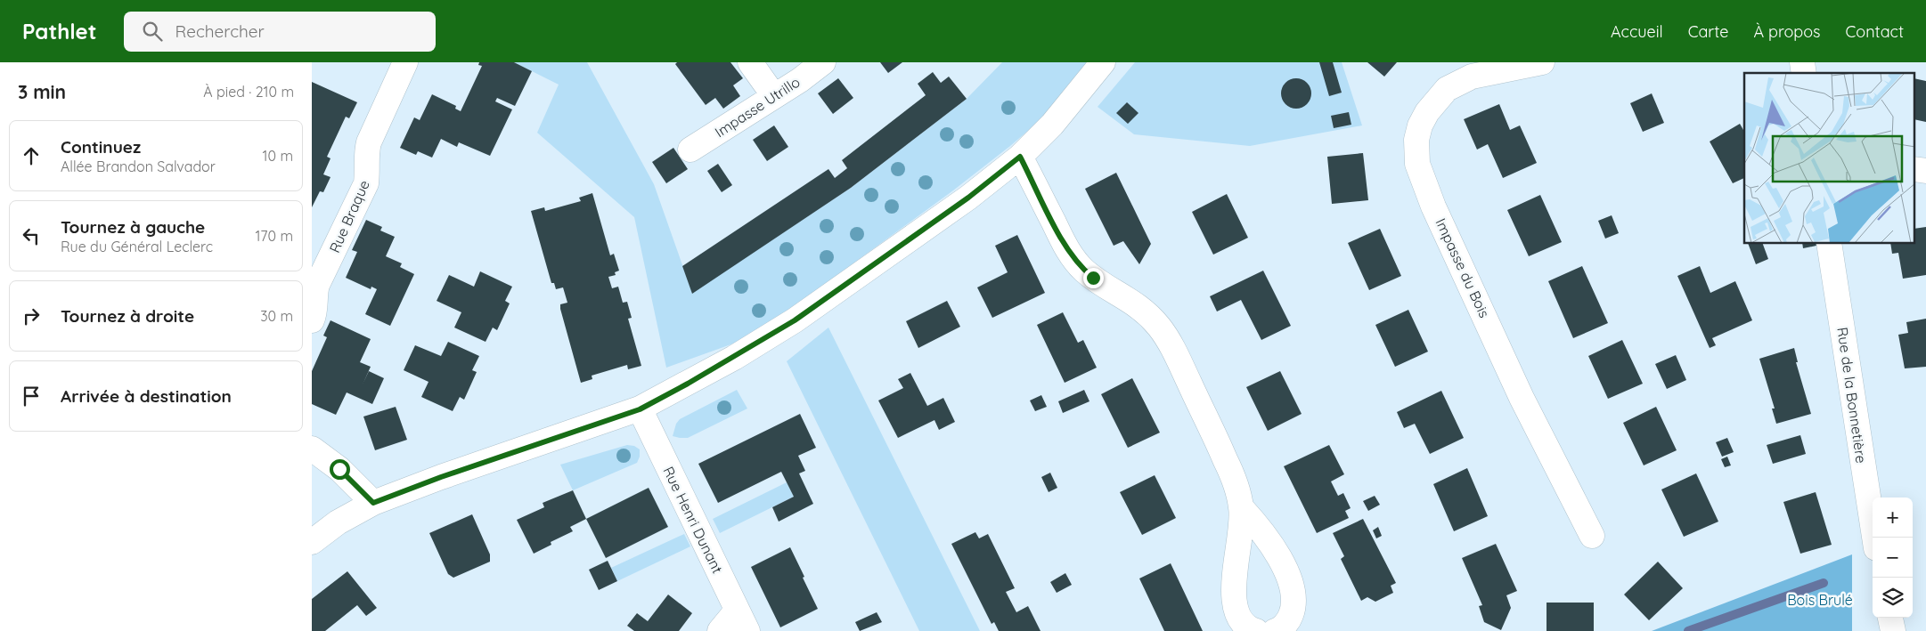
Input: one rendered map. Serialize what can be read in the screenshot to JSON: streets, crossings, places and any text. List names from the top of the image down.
{
  "streets": {
    "street": [
      "Impasse Utrillo",
      "Rue Braque",
      "Impasse du Bois",
      "Rue de la Bonnetière",
      "Rue Henri Dunant"
    ]
  },
  "parks": ["Bois Brulé"],
  "page": {
    "header": "Pathlet",
    "search": "Rechercher",
    "nav": [
      "Accueil",
      "Carte",
      "À propos",
      "Contact"
    ],
    "heading": ["3 min", "À pied · 210 m"],
    "list": [
      ["Continuez", "Allée Brandon Salvador", "10 m"],
      ["Tournez à gauche", "Rue du Général Leclerc", "170 m"],
      ["Tournez à droite", "30 m"],
      "Arrivée à destination"
    ],
    "map_buttons": ["+", "−"]
  }
}
